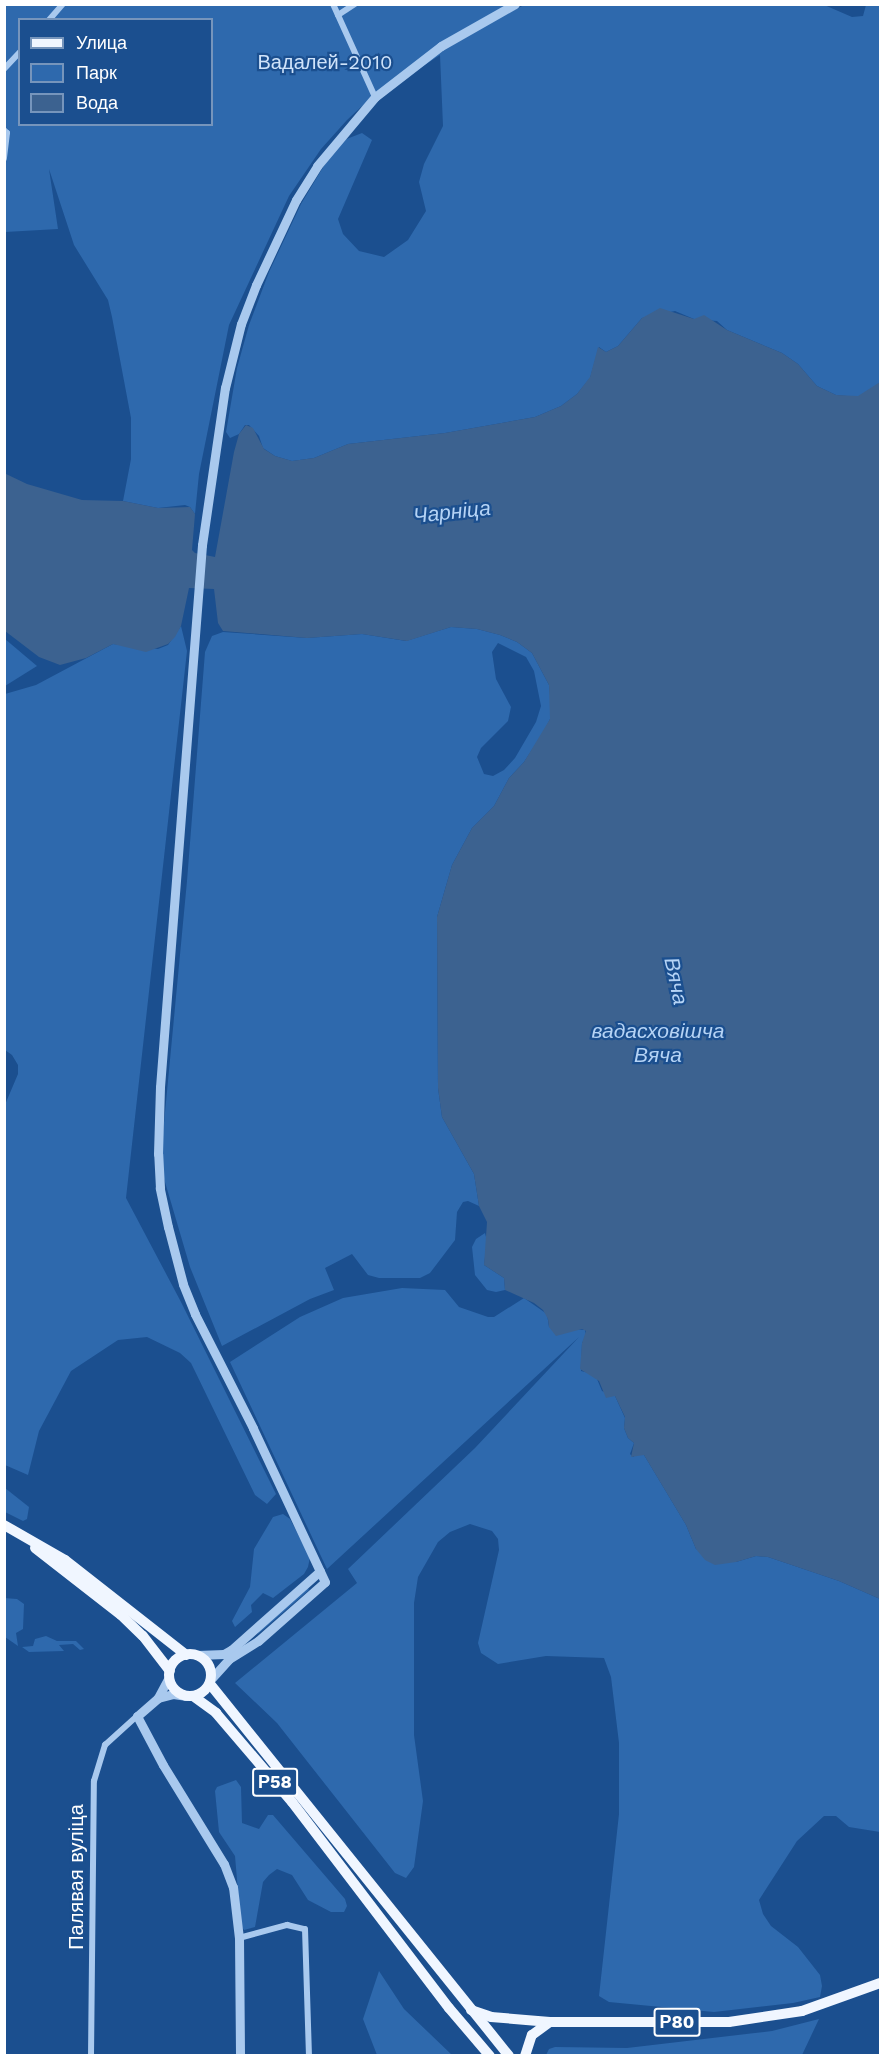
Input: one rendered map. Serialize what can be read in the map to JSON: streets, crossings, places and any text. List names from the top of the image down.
{
  "streets": {
    "main road": ["Р58", "Р80"],
    "street": ["Палявая вуліца"]
  },
  "crossings": [
    ["Р58", "Р80"]
  ],
  "water": ["Чарніца", "Вяча", "вадасховішча Вяча"],
  "parks": ["Вадалей-2010"],
  "legend": ["Улица", "Парк", "Вода"]
}
